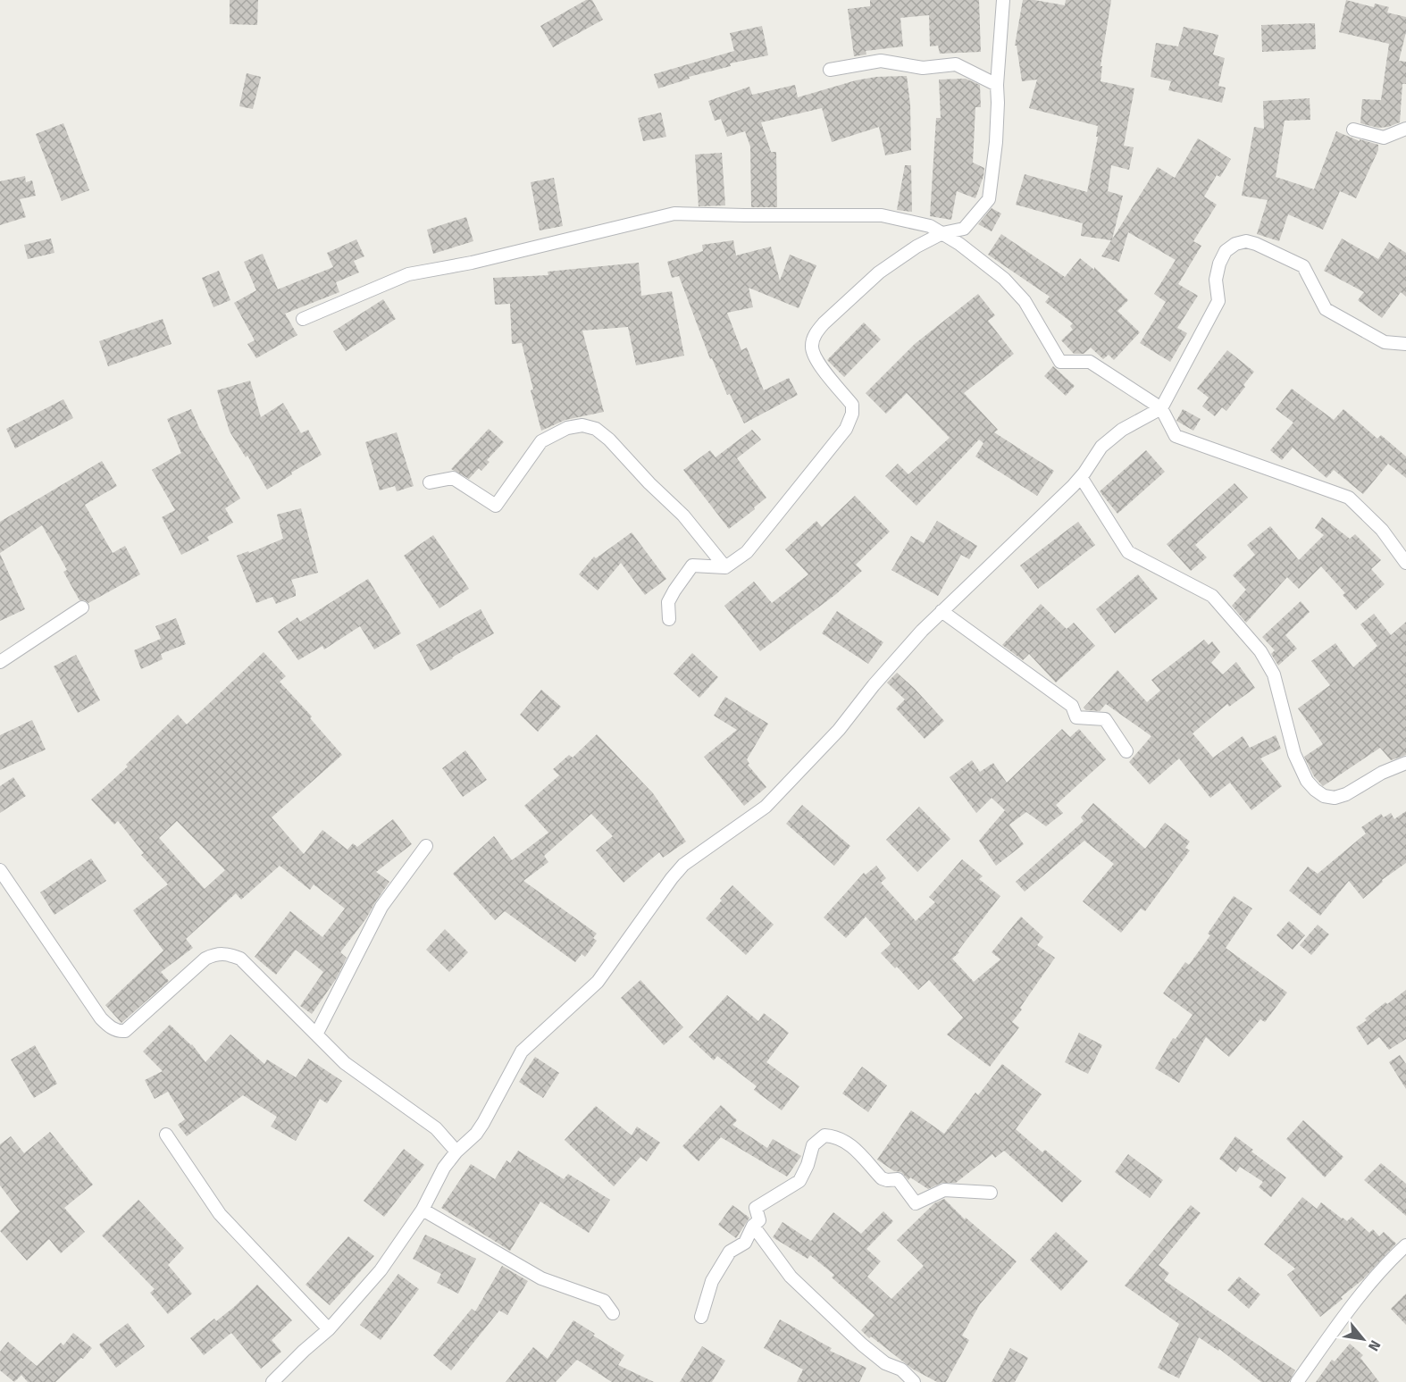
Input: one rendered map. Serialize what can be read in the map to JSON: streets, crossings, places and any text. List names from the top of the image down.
{
  "north": "bottom right"
}
